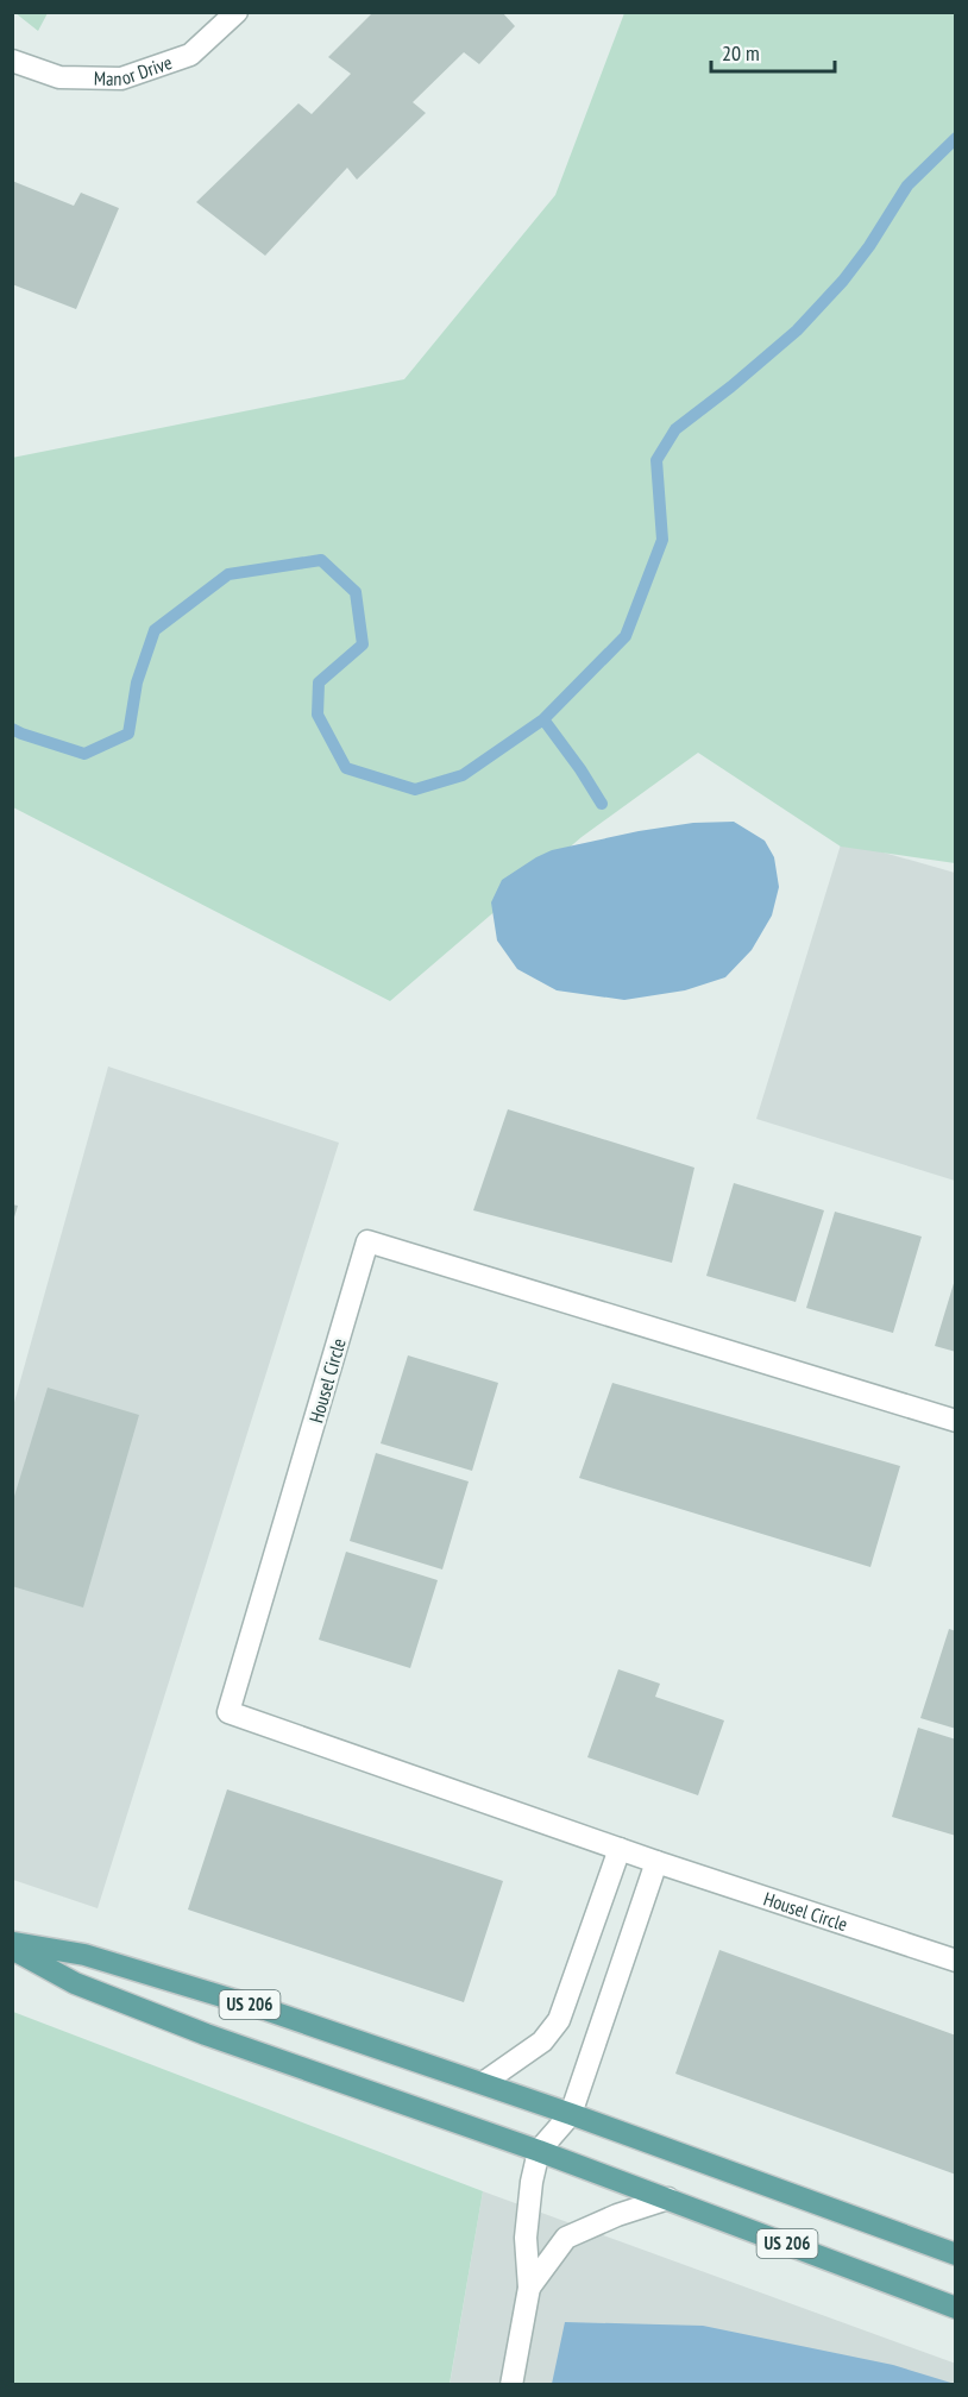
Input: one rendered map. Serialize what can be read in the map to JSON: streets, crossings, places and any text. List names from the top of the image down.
{
  "streets": {
    "main road": ["US 206"],
    "lane": ["Manor Drive", "Housel Circle"]
  },
  "scale_bar": "20 m"
}
